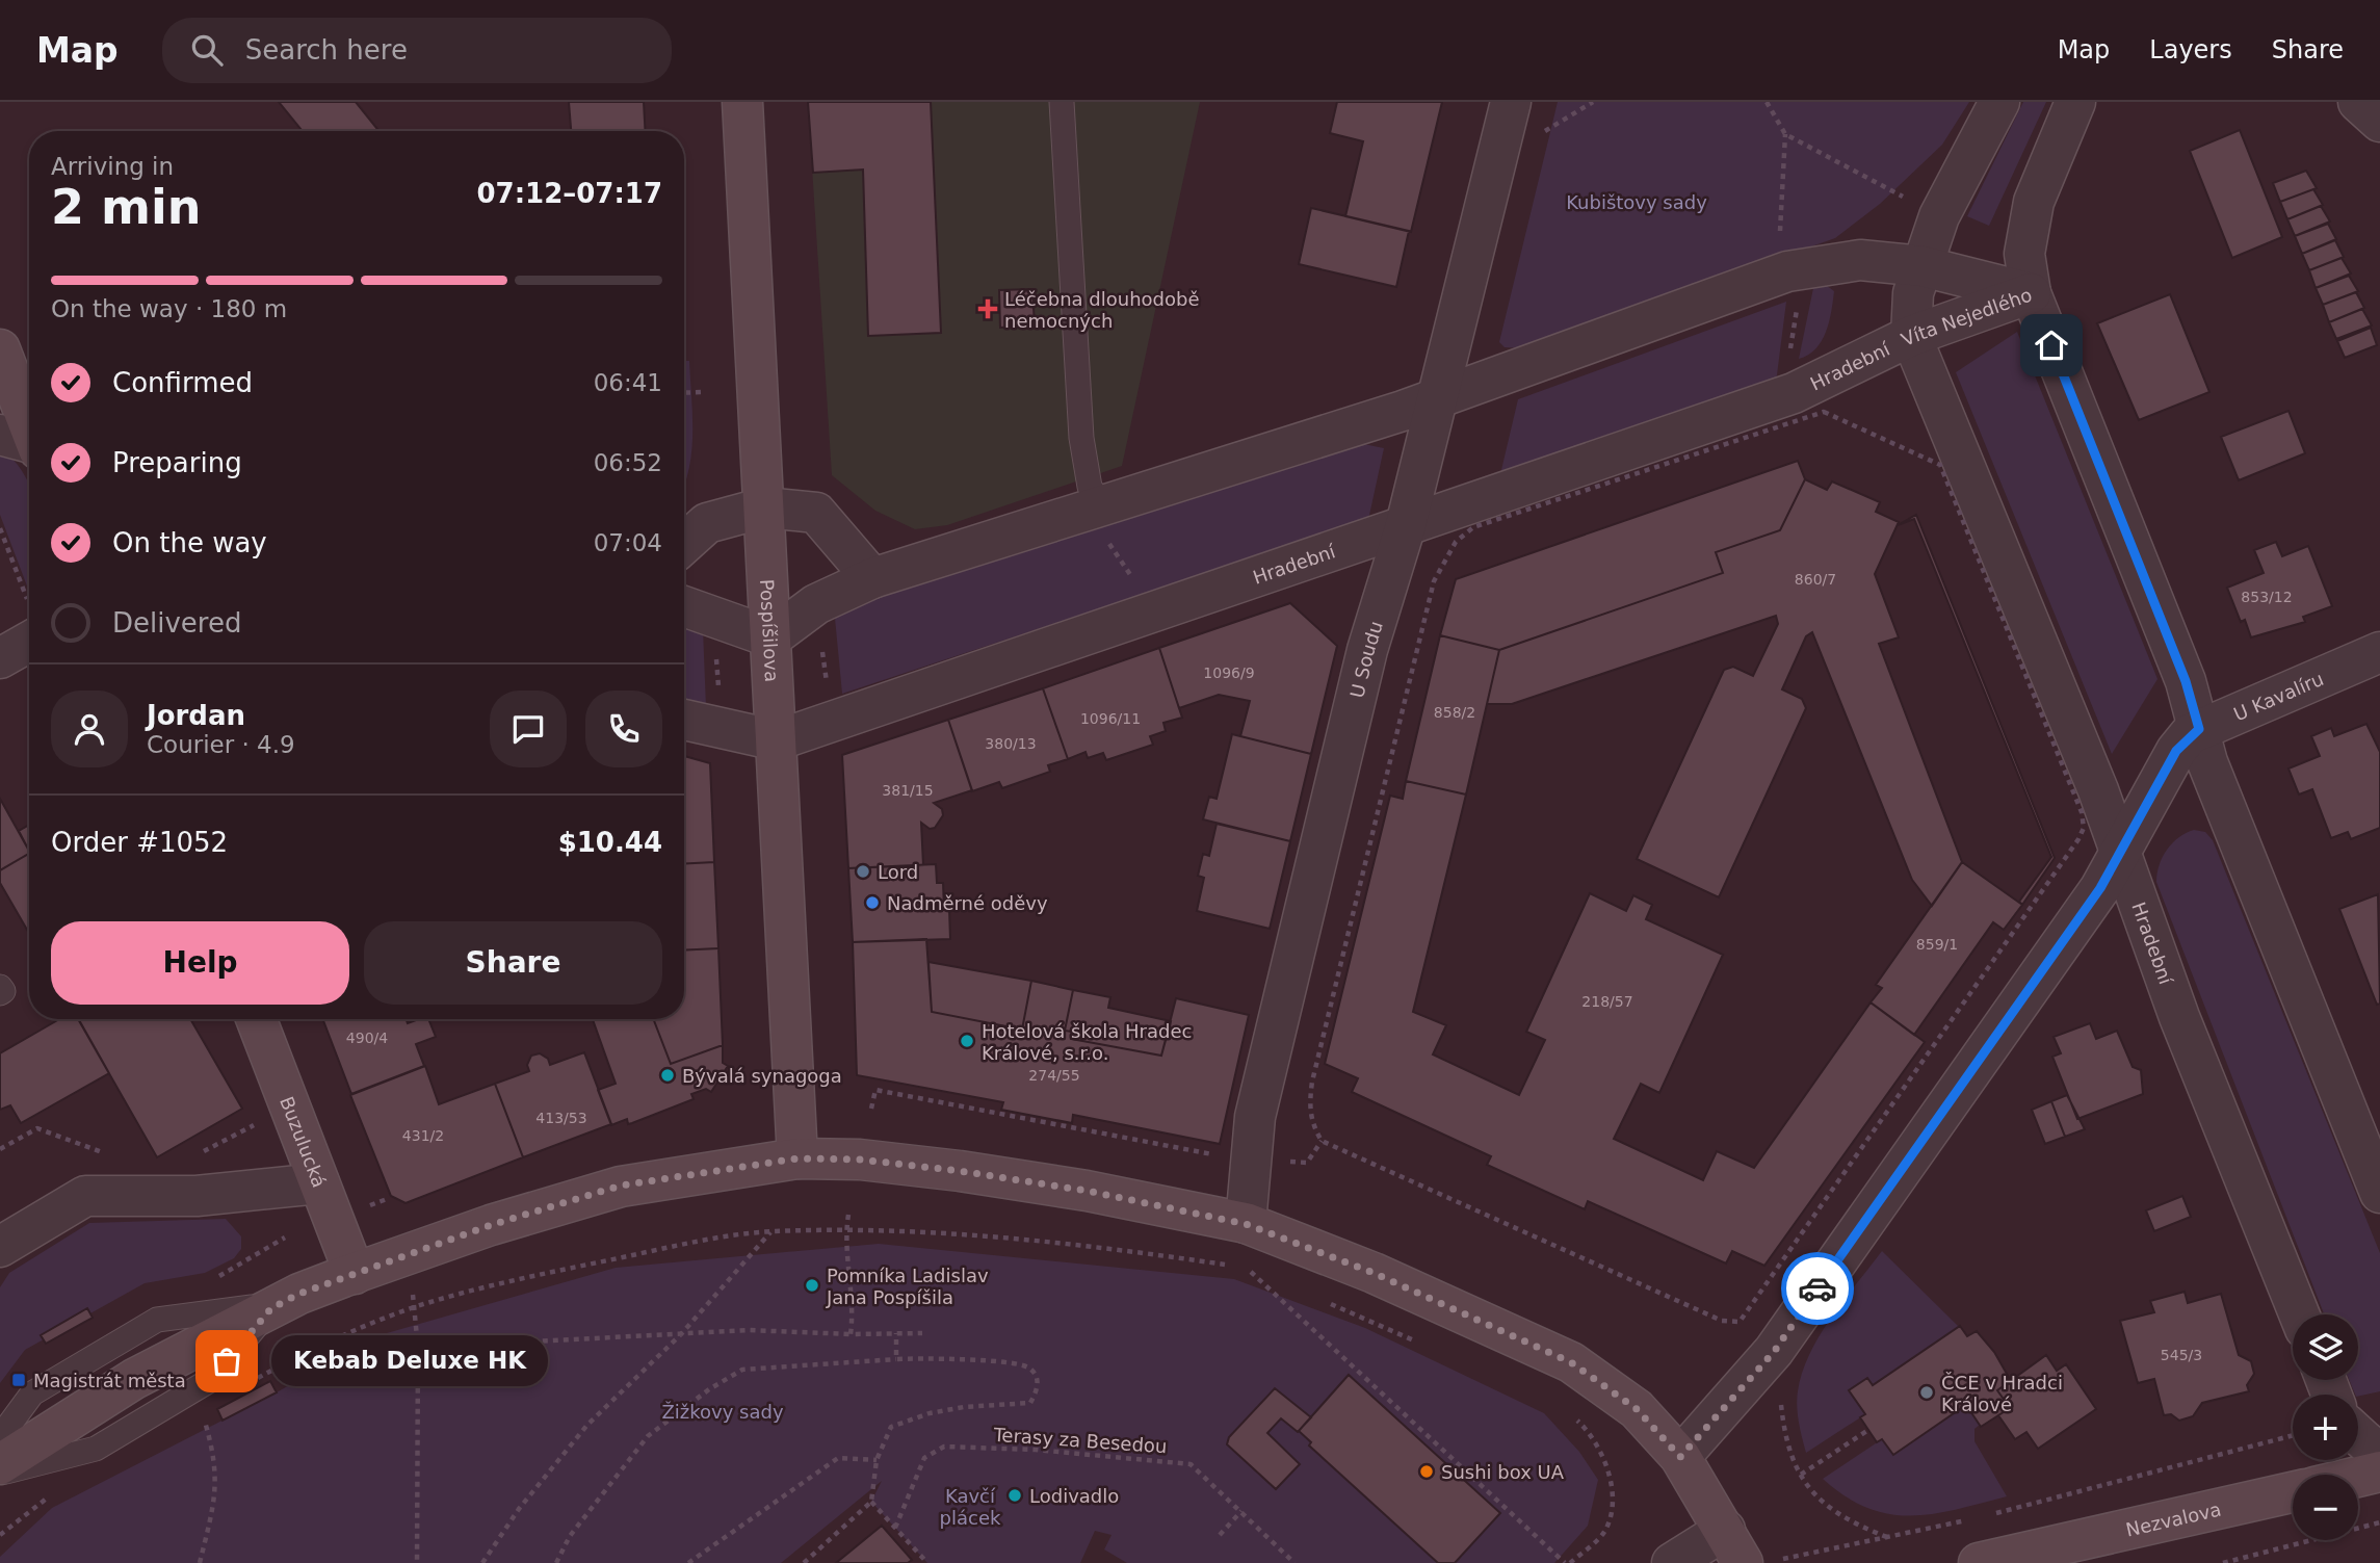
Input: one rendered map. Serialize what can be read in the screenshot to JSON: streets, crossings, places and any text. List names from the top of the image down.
{
  "streets": {
    "street": [
      "Víta Nejedlého",
      "Hradební",
      "Pospíšilova",
      "U Soudu",
      "U Kavalíru",
      "Buzulucká",
      "Nezvalova"
    ],
    "path": ["Terasy za Besedou"]
  },
  "crossings": [
    ["Víta Nejedlého", "Hradební"],
    ["Hradební", "Pospíšilova"],
    ["Hradební", "U Soudu"],
    ["Hradební", "U Kavalíru"]
  ],
  "parks": ["Kubištovy sady", "Žižkovy sady", "Kavčí plácek"],
  "places": {
    "health": ["Léčebna dlouhodobě nemocných"],
    "other": [
      "Lord",
      "Nadměrné oděvy",
      "Hotelová škola Hradec Králové, s.r.o.",
      "Bývalá synagoga",
      "Pomníka Ladislav Jana Pospíšila",
      "Kebab Deluxe HK",
      "ČCE v Hradci Králové",
      "Sushi box UA",
      "Lodivadlo"
    ],
    "transit": ["Magistrát města"]
  },
  "house_numbers": [
    "860/7",
    "853/12",
    "1096/9",
    "858/2",
    "1096/11",
    "380/13",
    "381/15",
    "859/1",
    "218/57",
    "490/4",
    "274/55",
    "413/53",
    "431/2",
    "545/3"
  ],
  "page": {
    "header": "Map",
    "search": "Search here",
    "nav": ["Map", "Layers", "Share"],
    "heading": ["2 min", "Arriving in", "07:12–07:17"],
    "panel": [
      "Jordan",
      "Courier · 4.9",
      "Order #1052",
      "$10.44"
    ],
    "bar": "On the way · 180 m",
    "list": [
      ["Confirmed", "06:41"],
      ["Preparing", "06:52"],
      ["On the way", "07:04"],
      "Delivered"
    ],
    "buttons": ["Help", "Share"],
    "map_buttons": ["+", "−"],
    "bubble": "Kebab Deluxe HK"
  }
}
